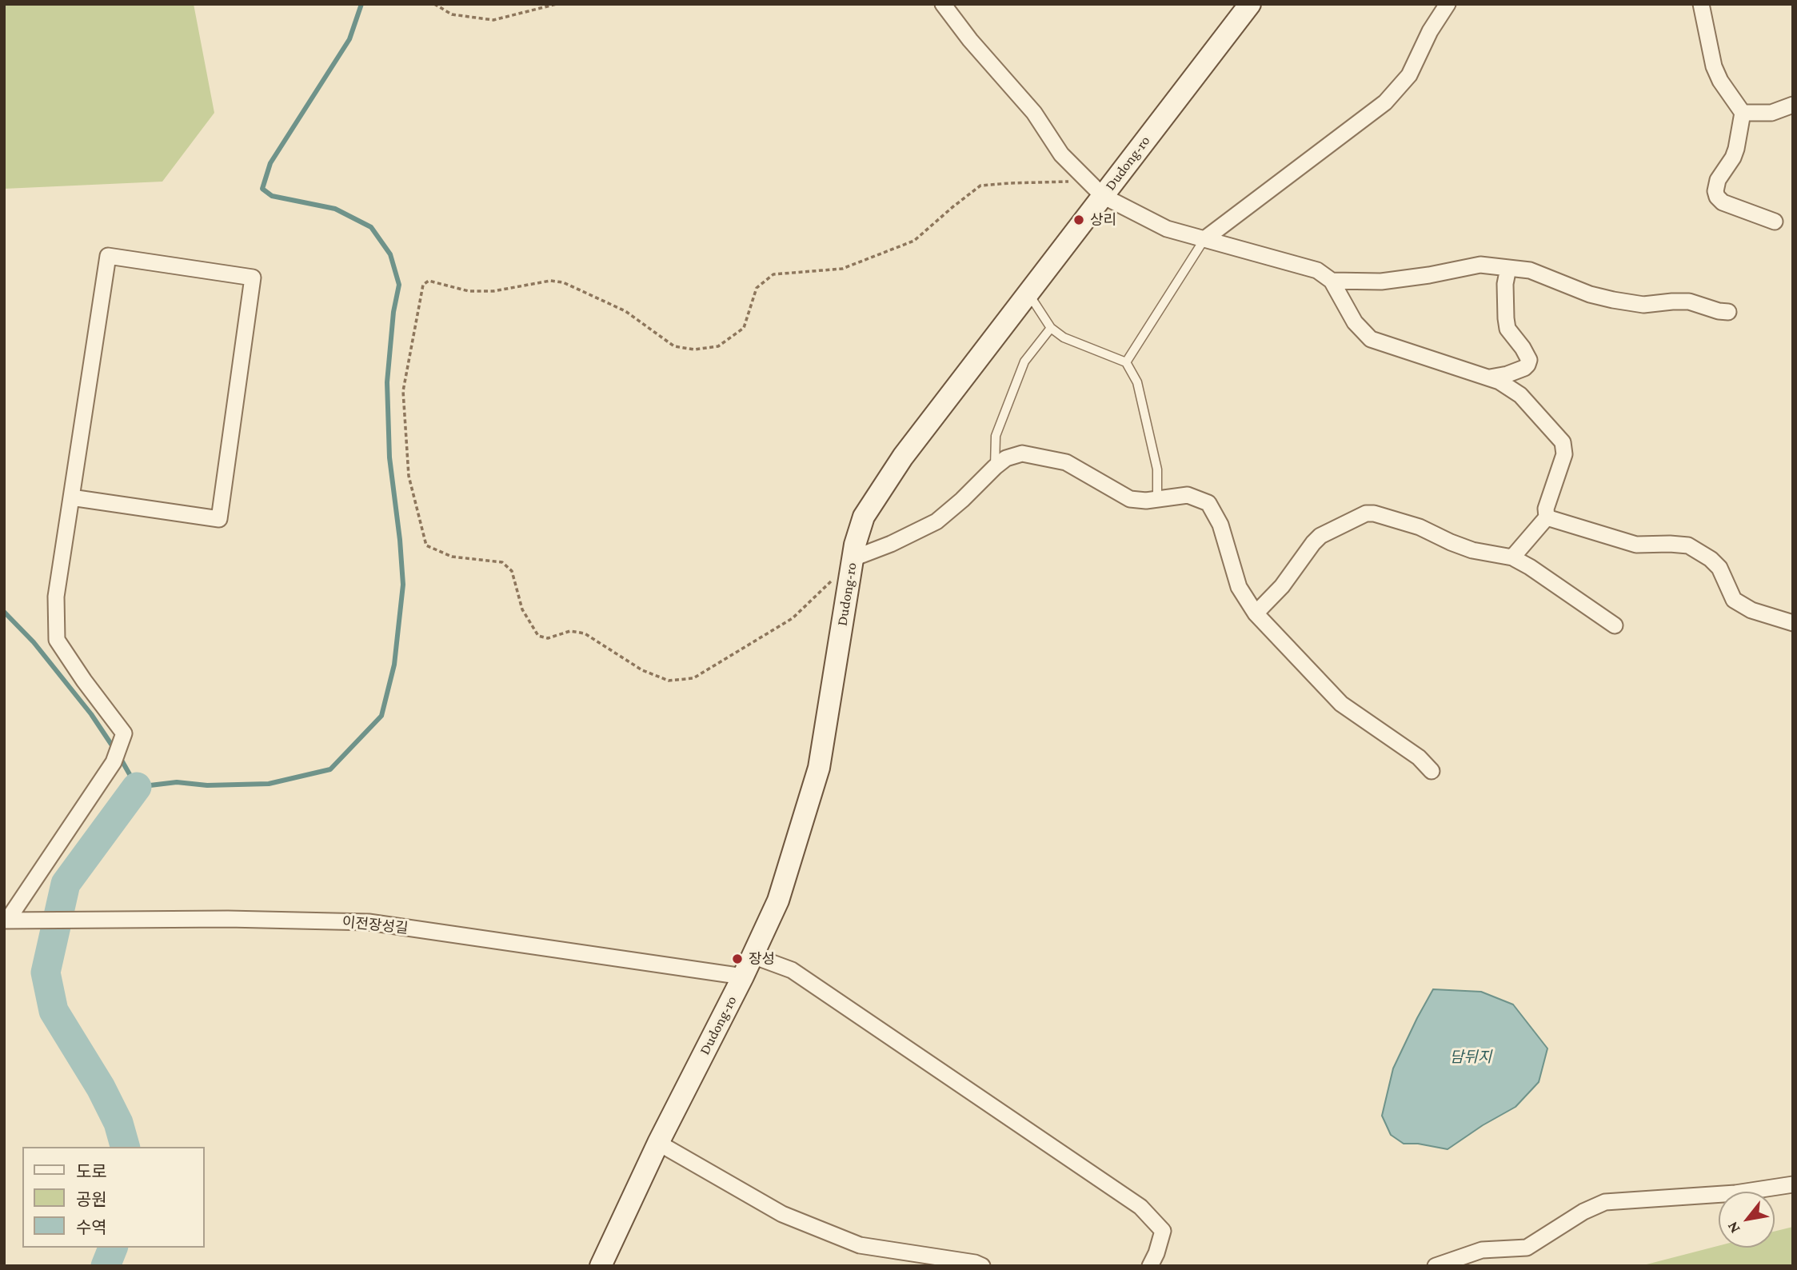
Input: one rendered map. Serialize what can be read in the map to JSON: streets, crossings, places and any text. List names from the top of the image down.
{
  "streets": {
    "main road": ["Dudong-ro"],
    "street": ["이전장성길"]
  },
  "crossings": [
    ["Dudong-ro", "이전장성길"]
  ],
  "water": ["담뒤지"],
  "places": ["상리", "장성"],
  "legend": ["도로", "공원", "수역"],
  "north": "bottom left"
}
